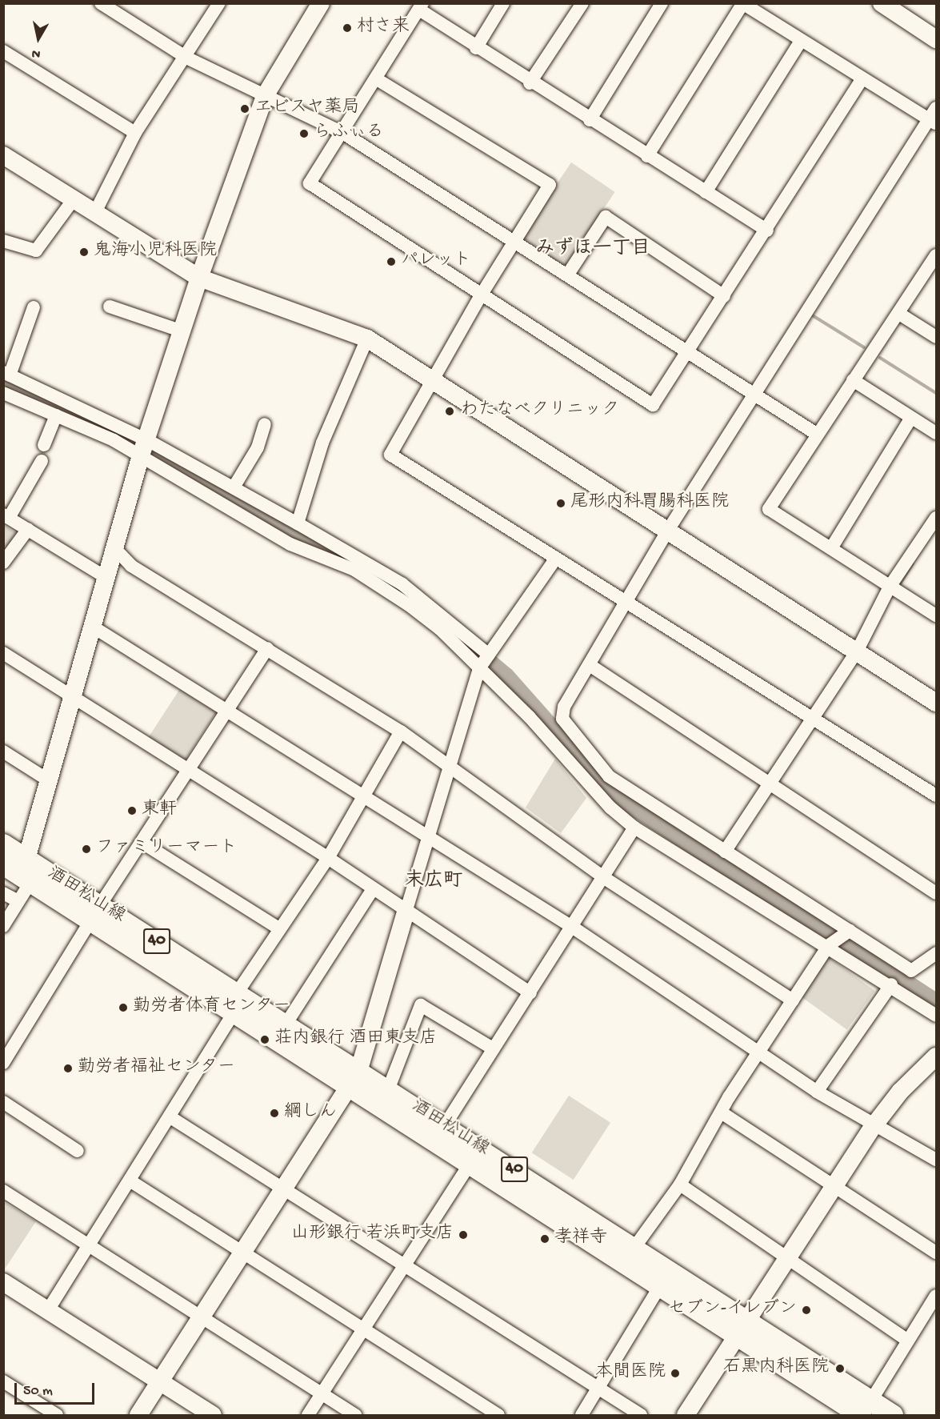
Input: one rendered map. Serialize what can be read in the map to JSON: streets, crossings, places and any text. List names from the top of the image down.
{
  "streets": {
    "main road": ["酒田松山線", "40"]
  },
  "districts": ["みずほ一丁目", "末広町"],
  "places": [
    "村さ来",
    "ヱビスヤ薬局",
    "らふぃる",
    "鬼海小児科医院",
    "パレット",
    "わたなべクリニック",
    "尾形内科胃腸科医院",
    "東軒",
    "ファミリーマート",
    "勤労者体育センター",
    "荘内銀行 酒田東支店",
    "勤労者福祉センター",
    "綱しん",
    "山形銀行 若浜町支店",
    "孝祥寺",
    "セブン-イレブン",
    "石黒内科医院",
    "本間医院"
  ],
  "scale_bar": "50 m",
  "north": "bottom"
}
